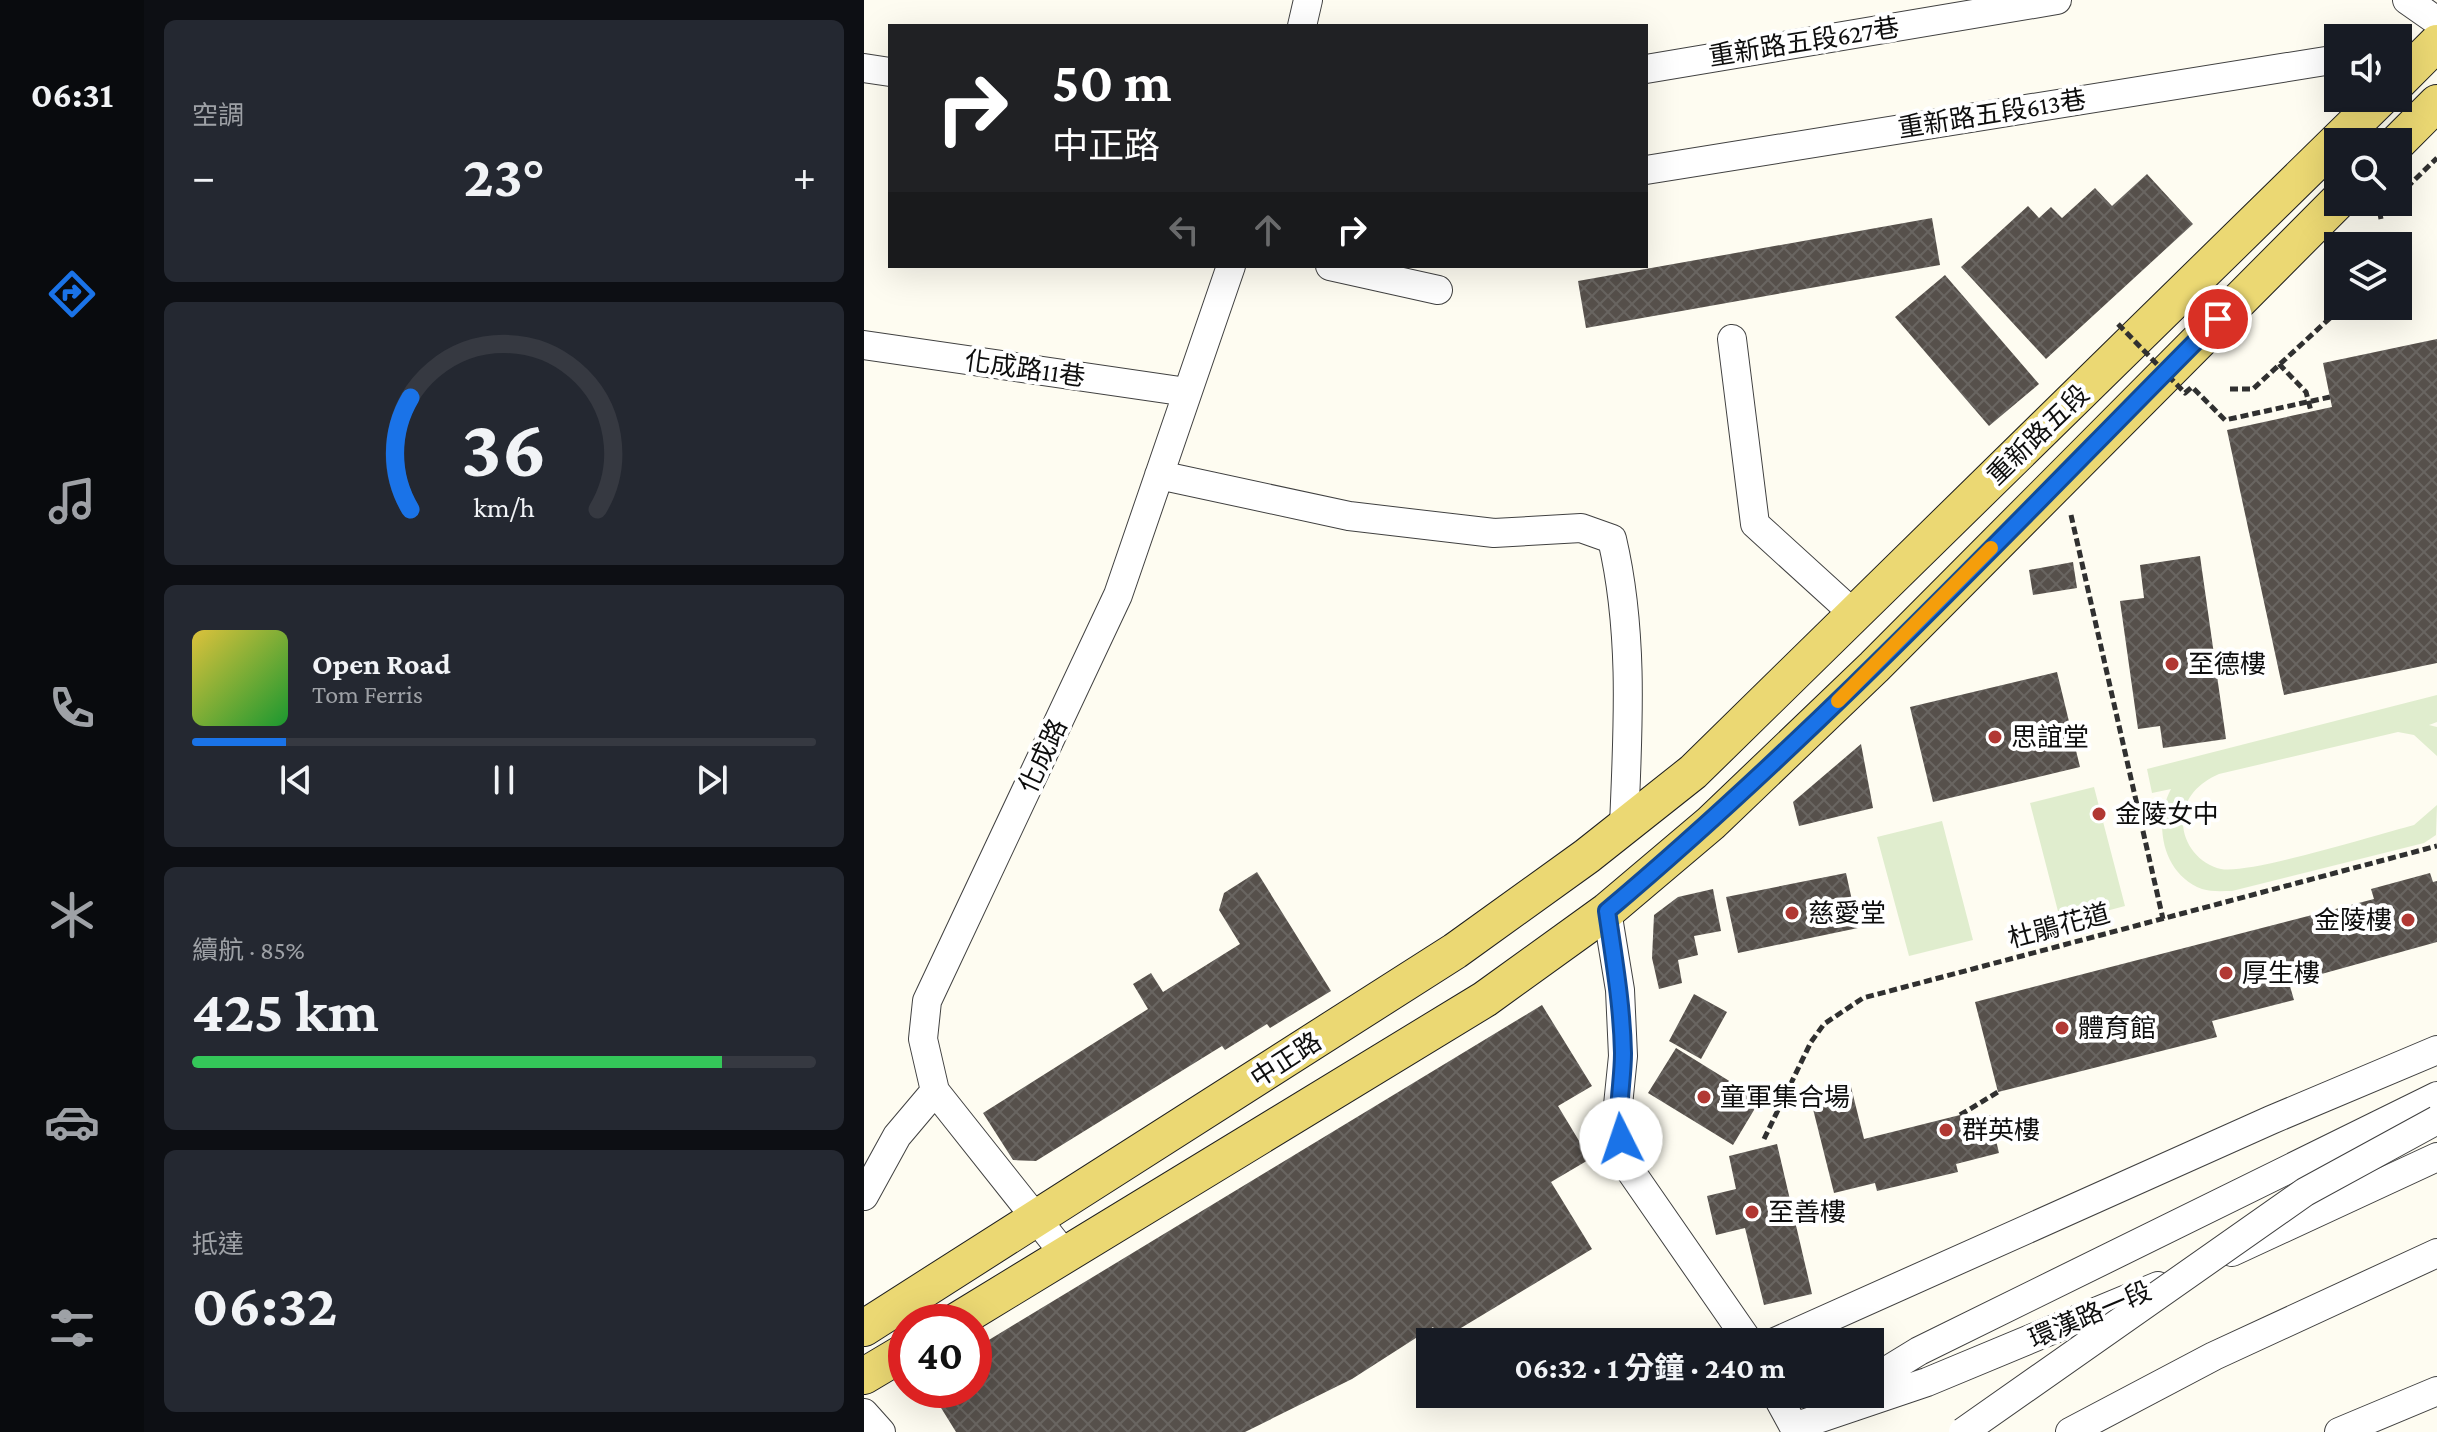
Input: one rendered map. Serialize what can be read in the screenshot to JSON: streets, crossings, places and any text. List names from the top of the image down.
{
  "streets": {
    "main road": ["重新路五段", "中正路"],
    "street": [
      "重新路五段627巷",
      "重新路五段613巷",
      "化成路11巷",
      "化成路",
      "環漢路一段"
    ],
    "path": ["杜鵑花道"]
  },
  "crossings": [
    ["化成路11巷", "化成路"],
    ["重新路五段", "中正路"],
    ["化成路", "中正路"]
  ],
  "places": [
    "至德樓",
    "思誼堂",
    "金陵女中",
    "慈愛堂",
    "金陵樓",
    "厚生樓",
    "體育館",
    "童軍集合場",
    "群英樓",
    "至善樓"
  ],
  "page": {
    "tabs": "06:31",
    "tile": [
      "空調",
      ["續航 · 85%", "425 km"],
      ["抵達", "06:32"]
    ],
    "turn": ["50 m", "中正路"],
    "heat": ["−", "23°", "+"],
    "song": ["Open Road", "Tom Ferris"],
    "limit": "40",
    "trip": "06:32 · 1 分鐘 · 240 m",
    "gauge": ["36", "km/h"]
  }
}
